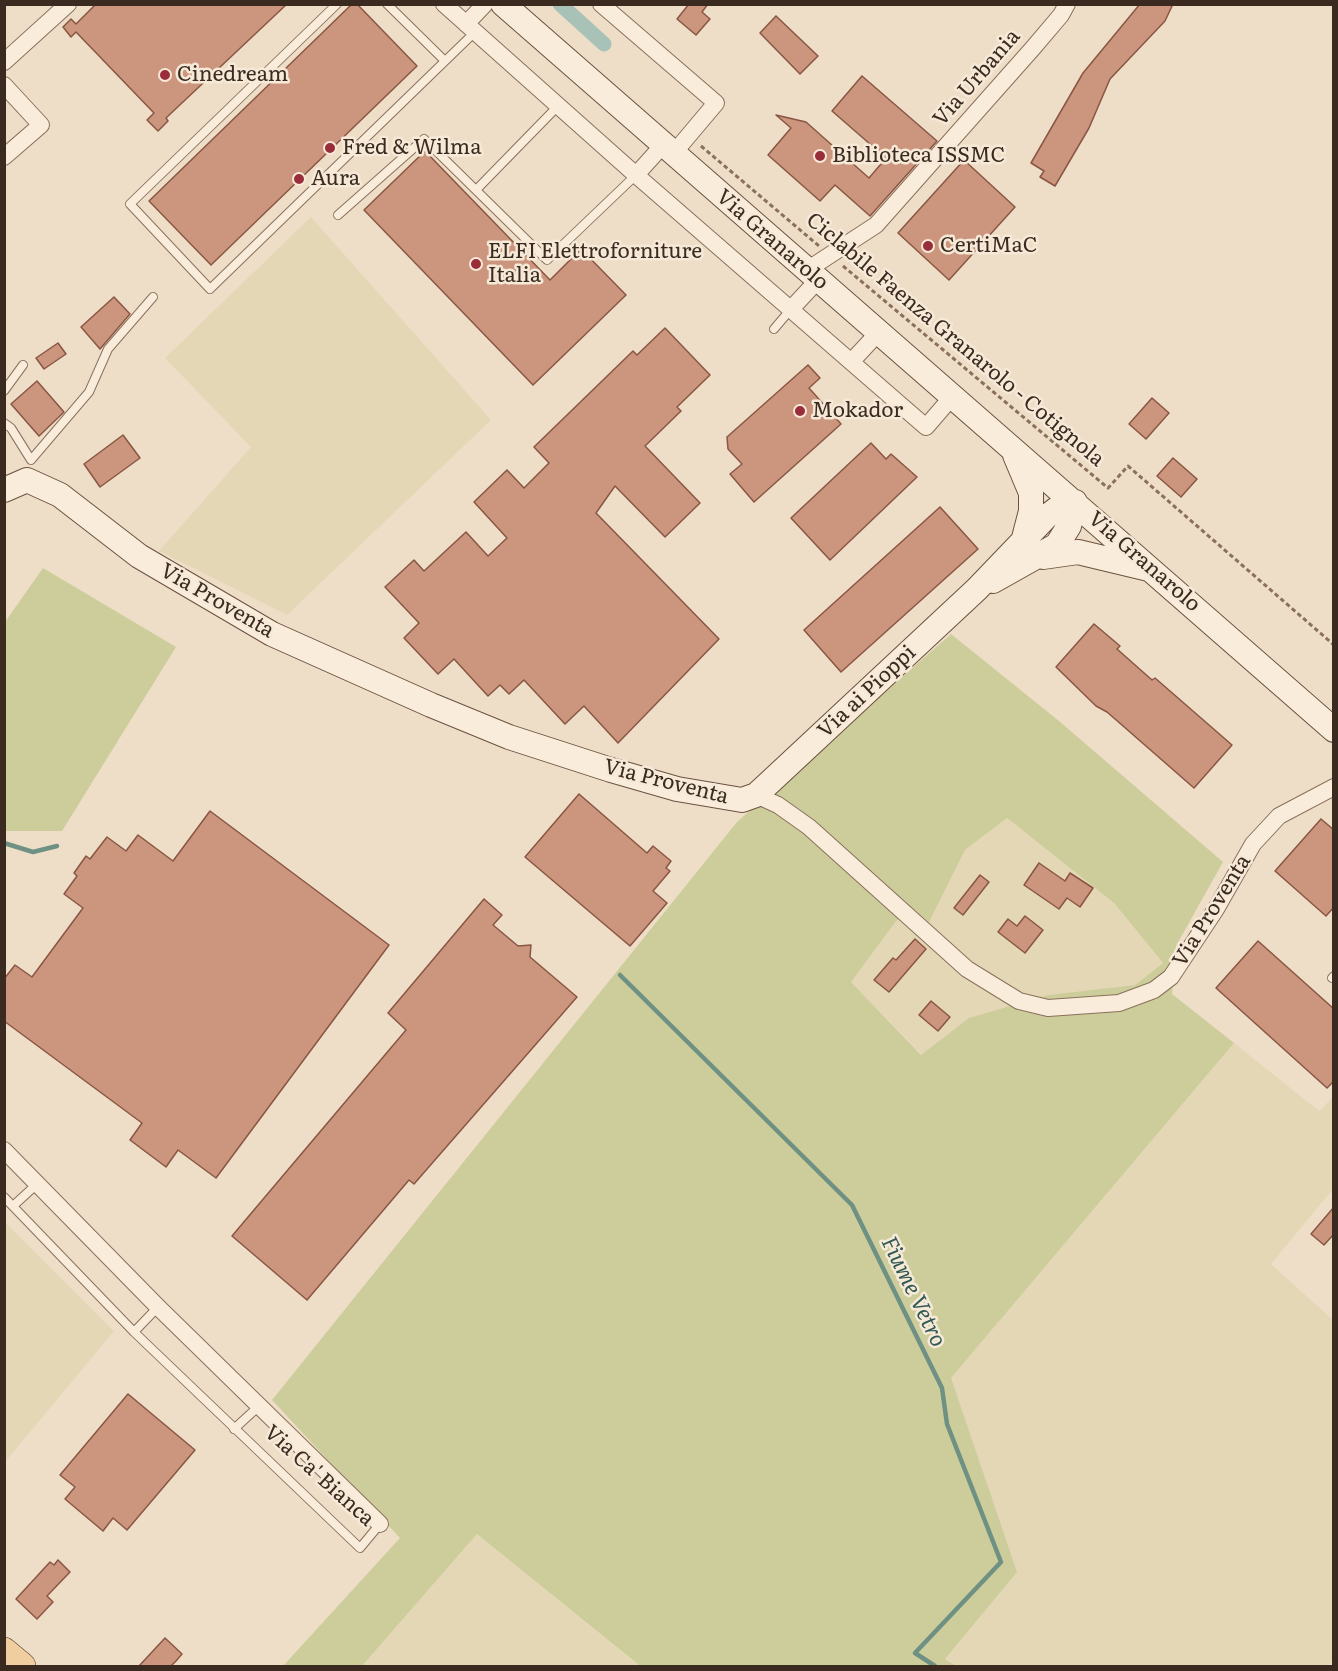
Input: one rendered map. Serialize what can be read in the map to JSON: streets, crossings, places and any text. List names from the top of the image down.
{
  "streets": {
    "street": [
      "Via Urbania",
      "Via Granarolo",
      "Via Proventa",
      "Via ai Pioppi",
      "Via Ca' Bianca"
    ],
    "path": ["Ciclabile Faenza Granarolo - Cotignola"]
  },
  "crossings": [
    ["Via Urbania", "Via Granarolo"],
    ["Via Urbania", "Ciclabile Faenza Granarolo - Cotignola"],
    ["Via Granarolo", "Via ai Pioppi"],
    ["Via Proventa", "Via ai Pioppi"]
  ],
  "water": ["Fiume Vetro"],
  "places": [
    "Cinedream",
    "Fred & Wilma",
    "Biblioteca ISSMC",
    "Aura",
    "CertiMaC",
    "ELFI Elettroforniture Italia",
    "Mokador"
  ]
}
